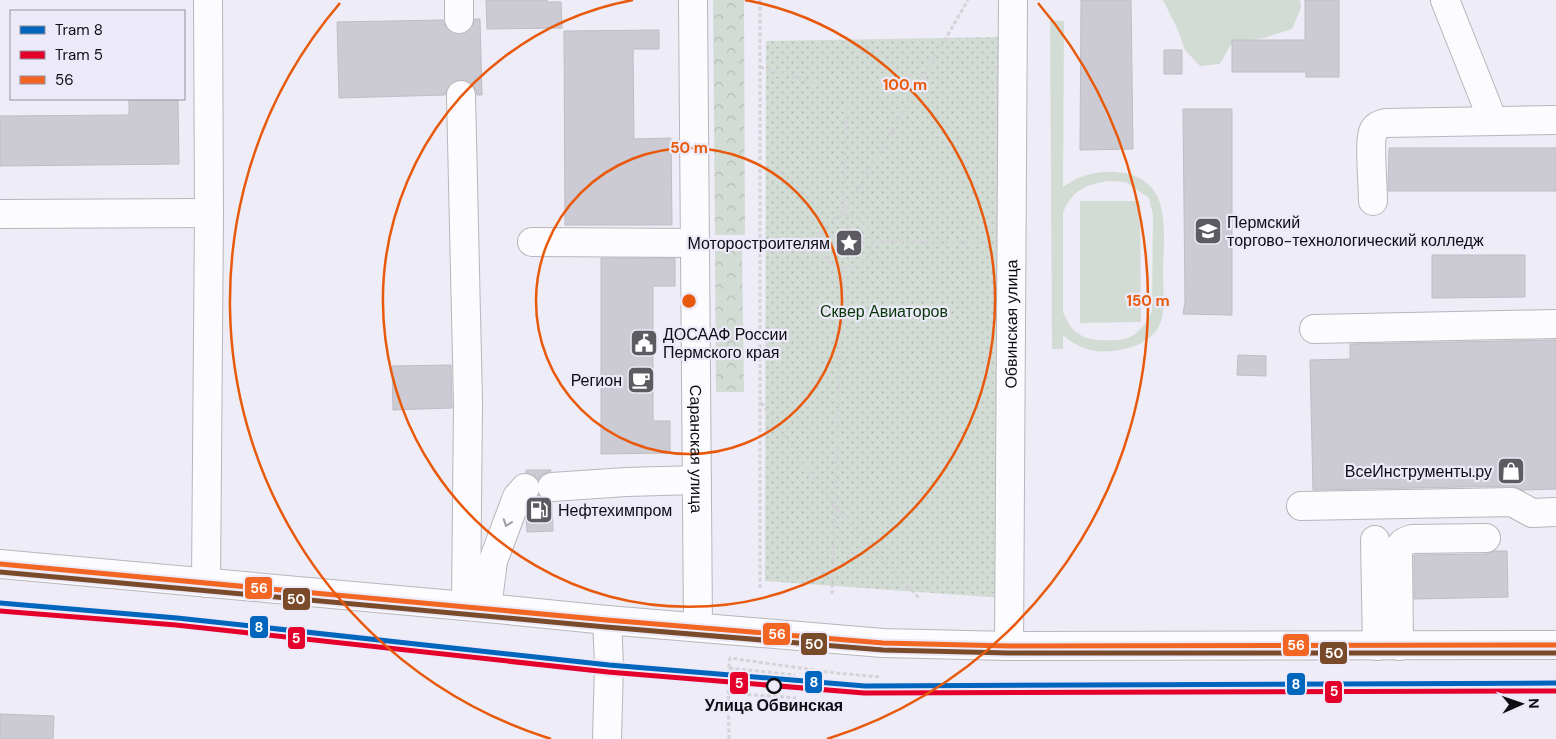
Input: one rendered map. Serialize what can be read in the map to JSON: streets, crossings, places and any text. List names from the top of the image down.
{
  "streets": {
    "main road": ["Обвинская улица", "Саранская улица"]
  },
  "parks": ["Сквер Авиаторов"],
  "places": {
    "school or university": ["Пермский торгово-технологический колледж"],
    "place": ["Моторостроителям"],
    "public building": ["ДОСААФ России Пермского края"],
    "cafe": ["Регион"],
    "shop": ["ВсеИнструменты.ру"],
    "fuel station": ["Нефтехимпром"],
    "other": ["Улица Обвинская"]
  },
  "lines": [
    "transit line 56",
    "transit line 50",
    "tram line 8",
    "tram line 5"
  ],
  "legend": ["Tram 8", "Tram 5", "56"],
  "north": "right",
  "rings": ["100 m", "50 m", "150 m"]
}
